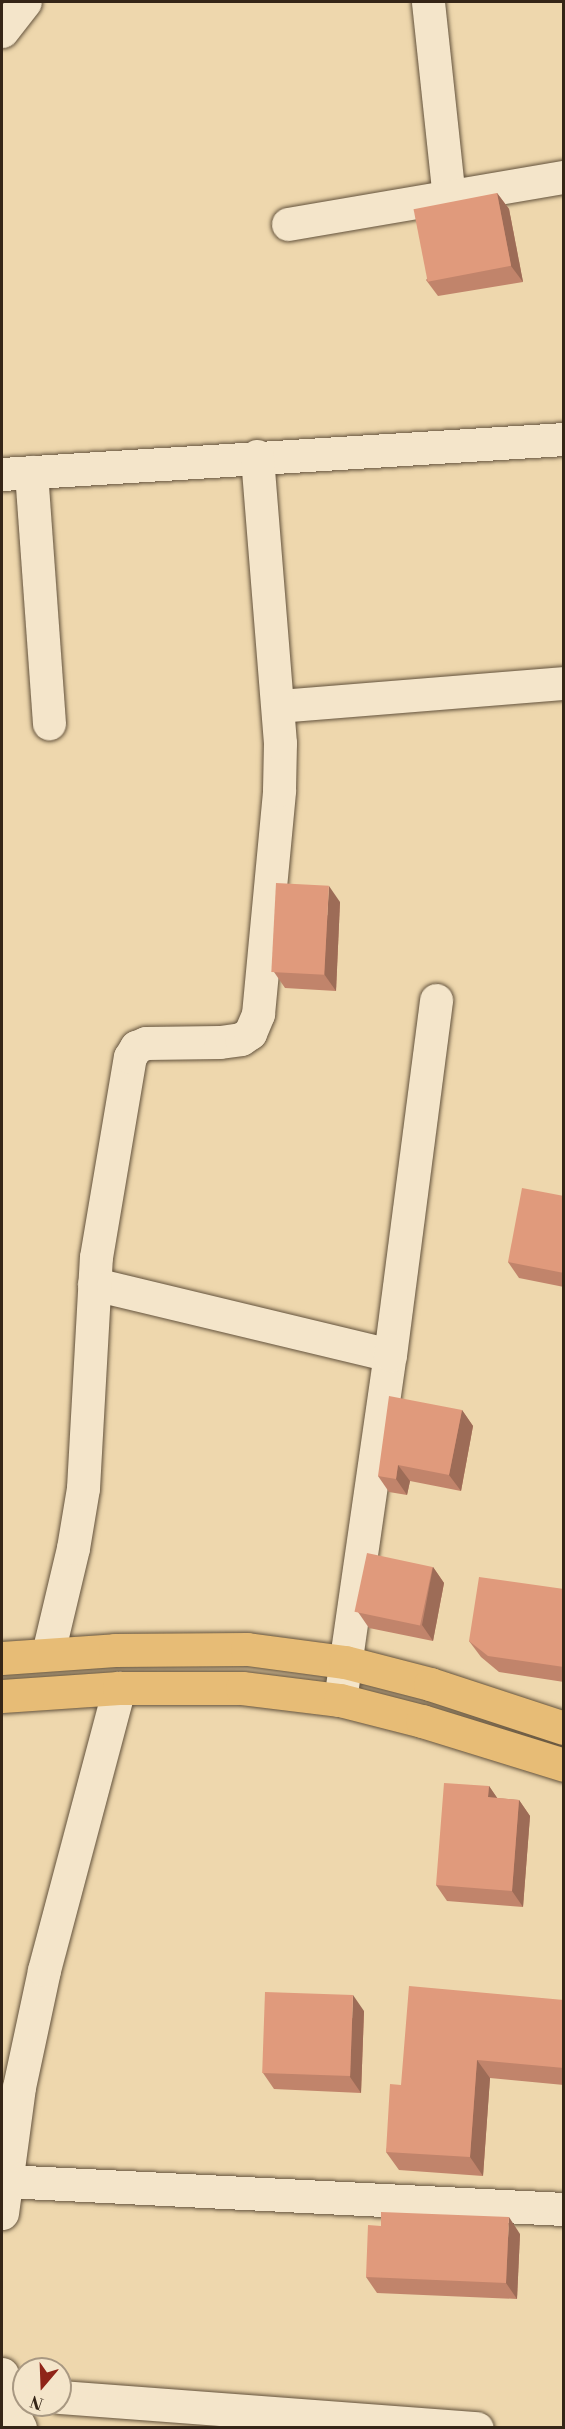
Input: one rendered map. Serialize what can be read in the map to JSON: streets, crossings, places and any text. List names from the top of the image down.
{
  "north": "bottom"
}
